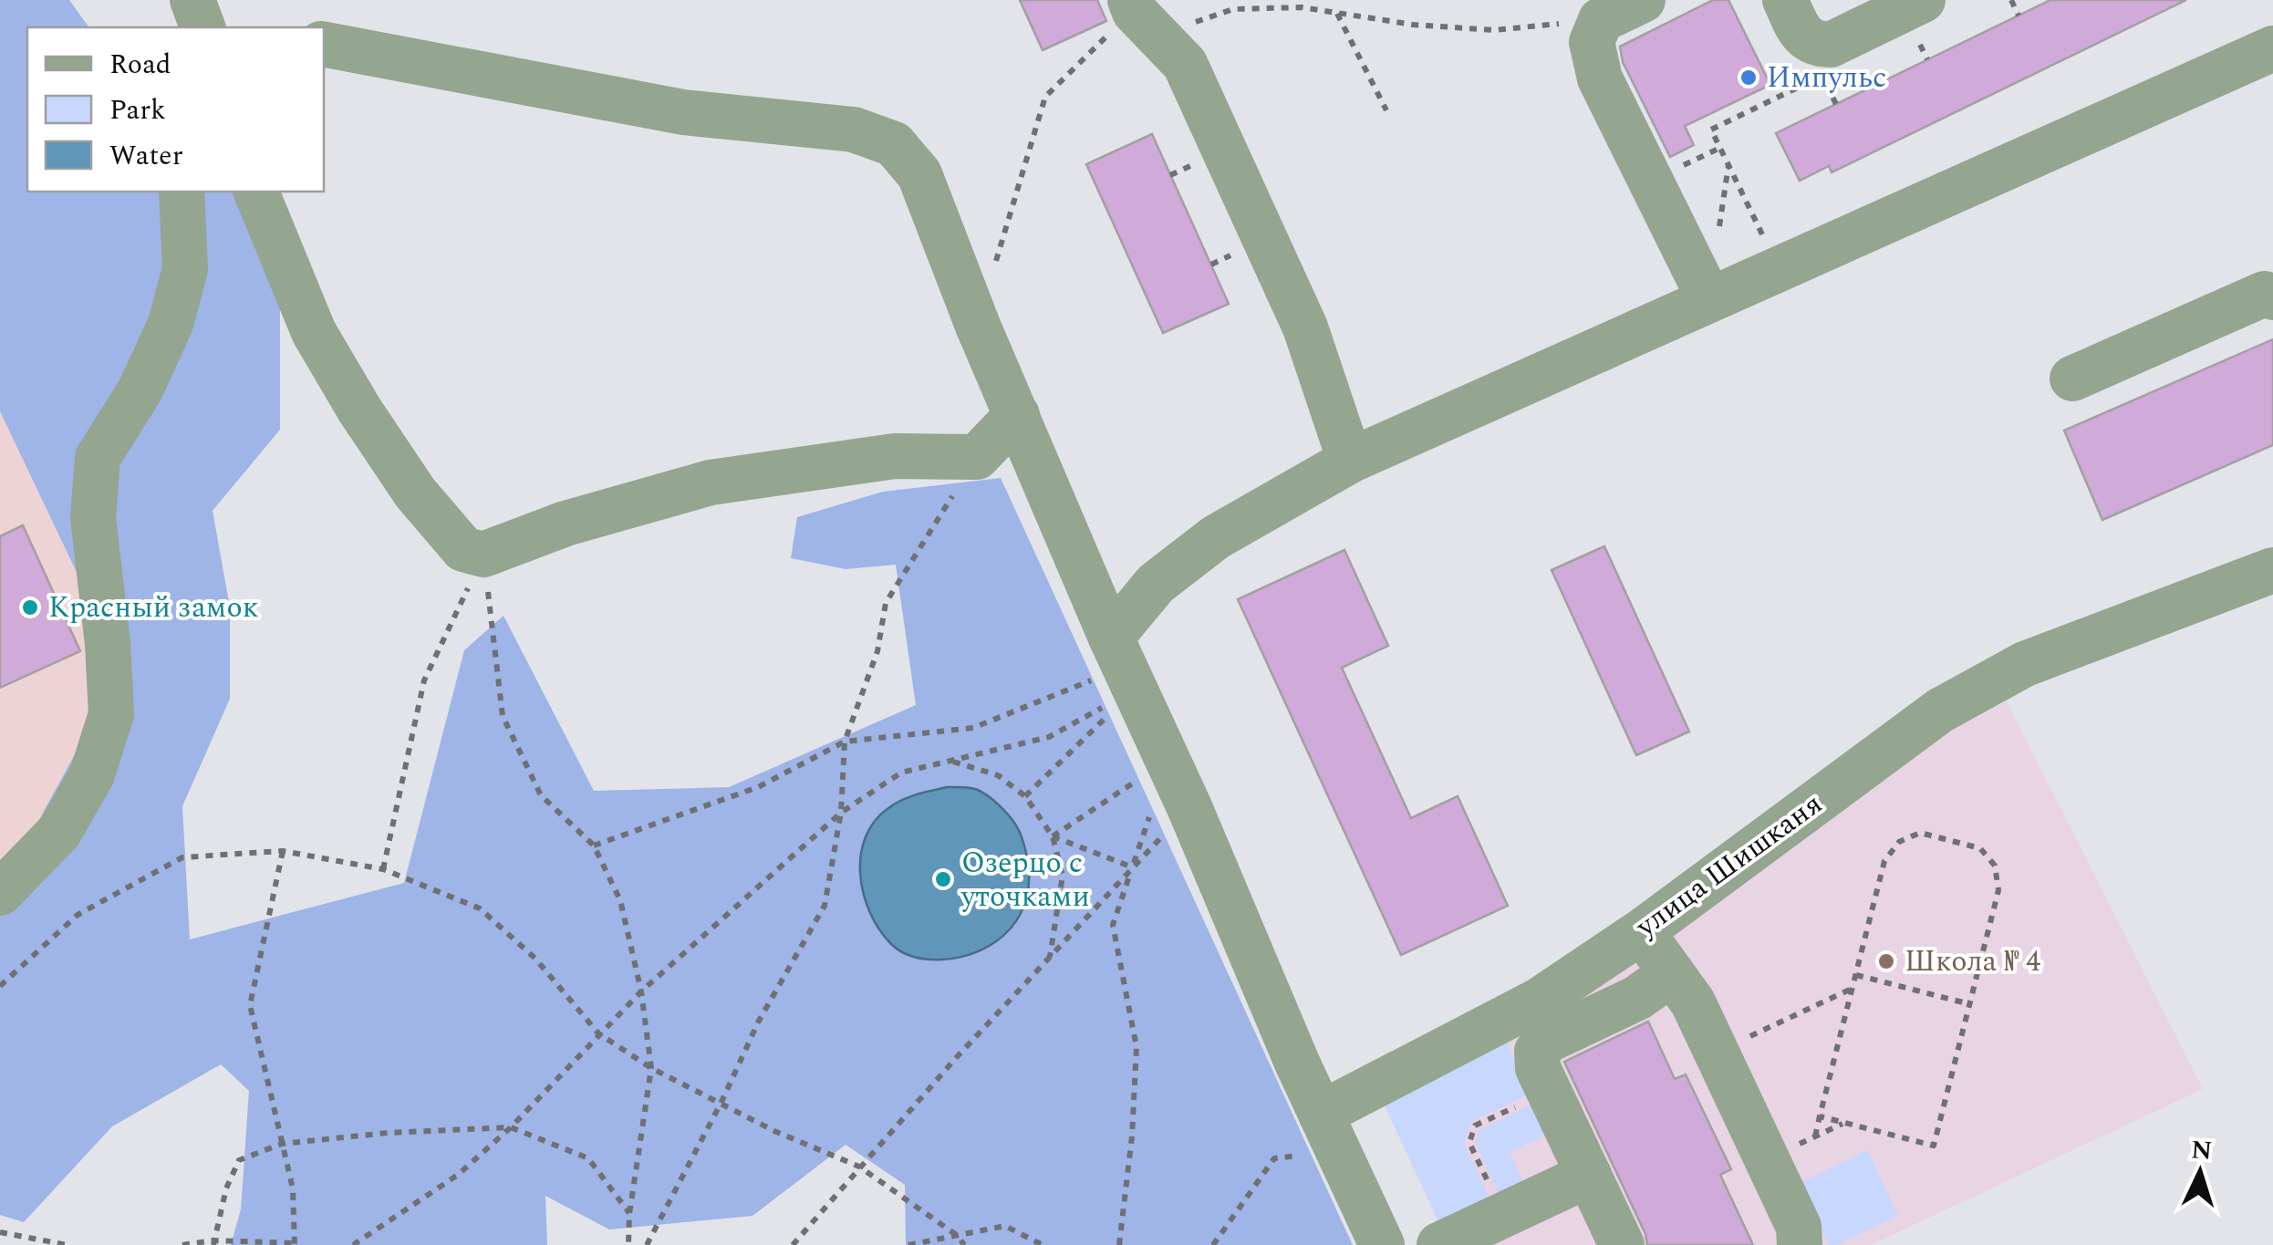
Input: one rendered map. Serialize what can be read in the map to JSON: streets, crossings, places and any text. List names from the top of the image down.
{
  "streets": {
    "street": ["улица Шишканя"]
  },
  "places": [
    "Импульс",
    "Красный замок",
    "Озерцо с уточками",
    "Школа № 4"
  ],
  "legend": ["Road", "Park", "Water"],
  "north": "top"
}
